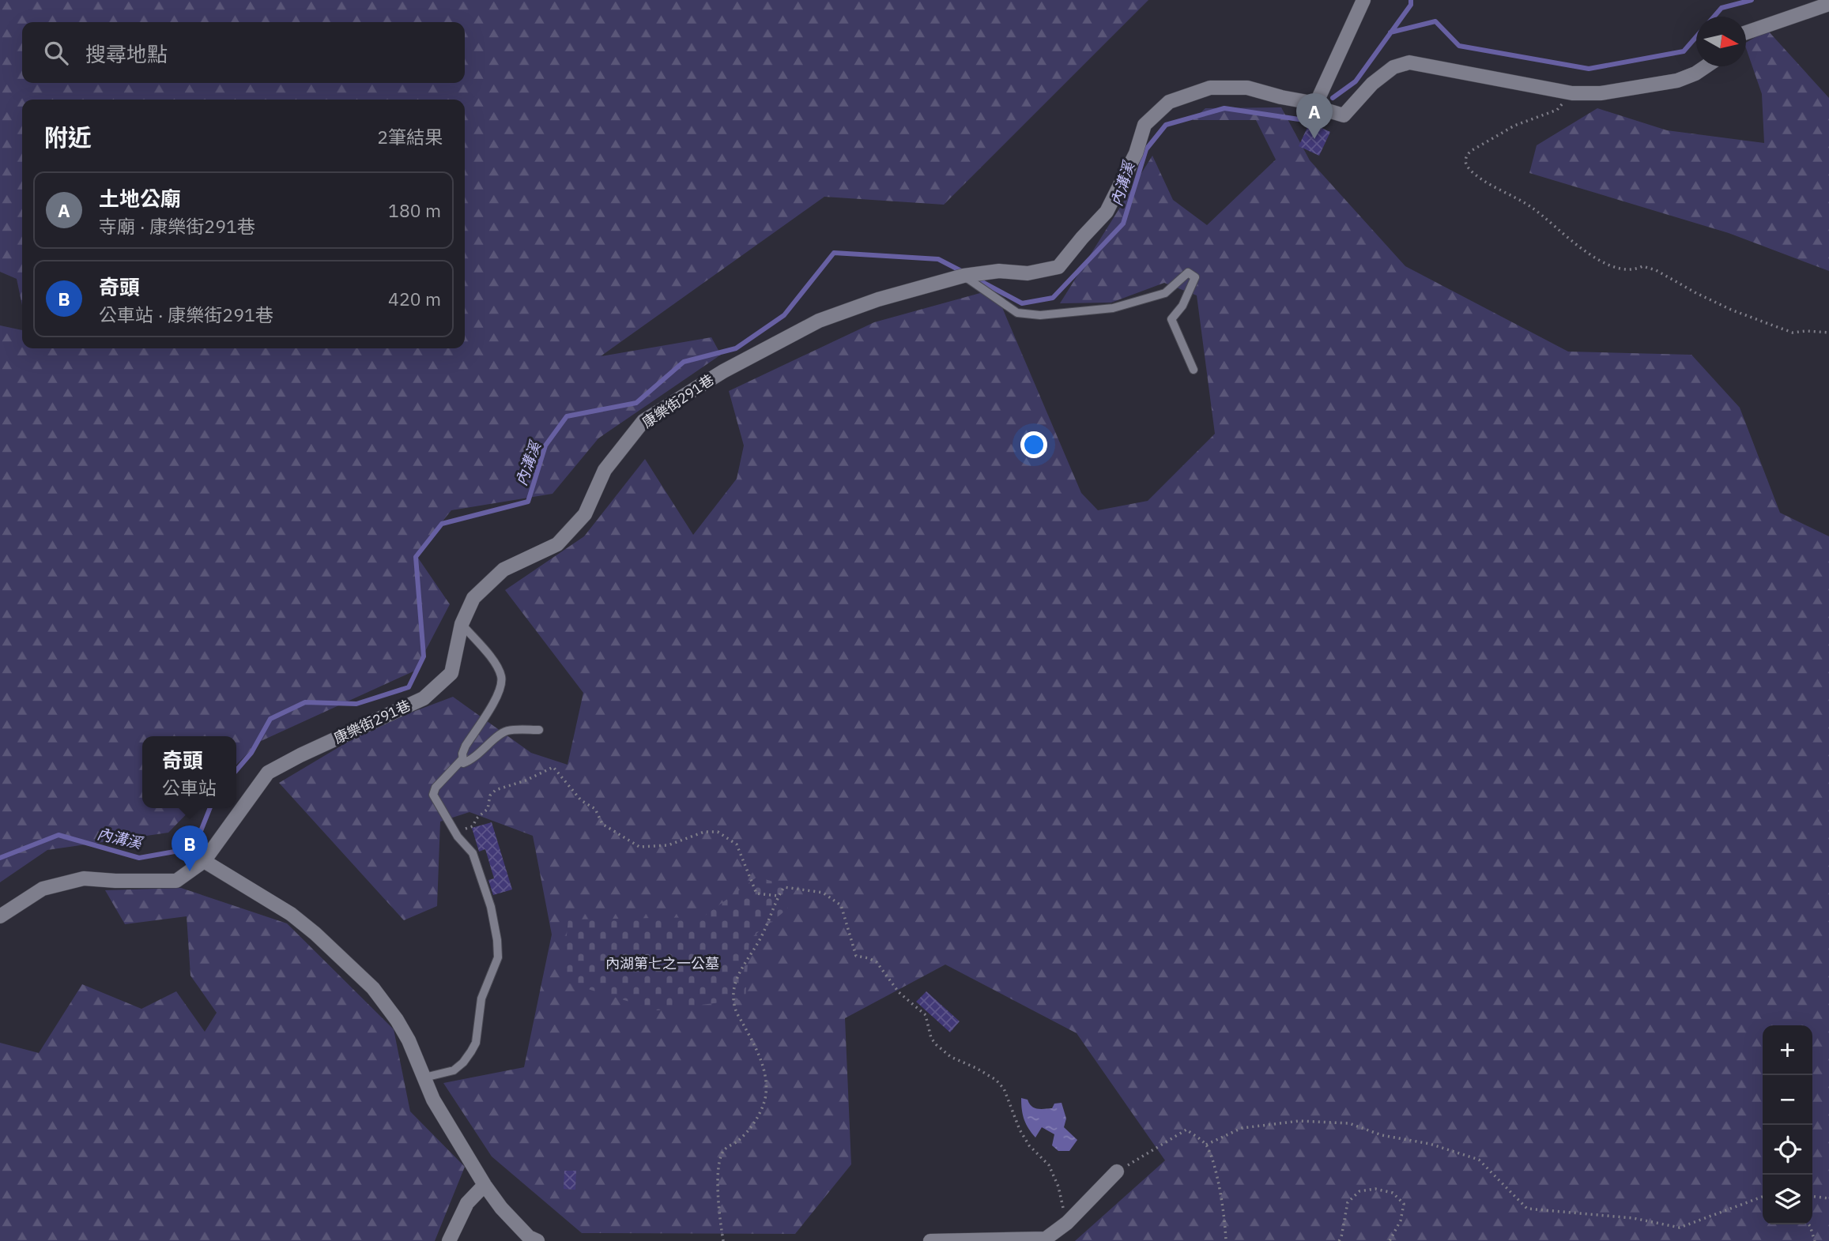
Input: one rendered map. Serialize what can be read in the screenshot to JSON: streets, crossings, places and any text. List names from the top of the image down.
{
  "streets": {
    "street": ["康樂街291巷"]
  },
  "water": ["內溝溪"],
  "parks": ["內湖第七之一公墓"],
  "north": "right",
  "page": {
    "search": "搜尋地點",
    "pins": ["A", "B"],
    "heading": ["附近", "2筆結果"],
    "list": [
      {
        "mark": "A",
        "name": "土地公廟",
        "note": "寺廟 · 康樂街291巷",
        "value": "180 m"
      },
      {
        "mark": "B",
        "name": "奇頭",
        "note": "公車站 · 康樂街291巷",
        "value": "420 m"
      }
    ],
    "popup": ["奇頭", "公車站"],
    "map_buttons": ["+", "−"]
  }
}
